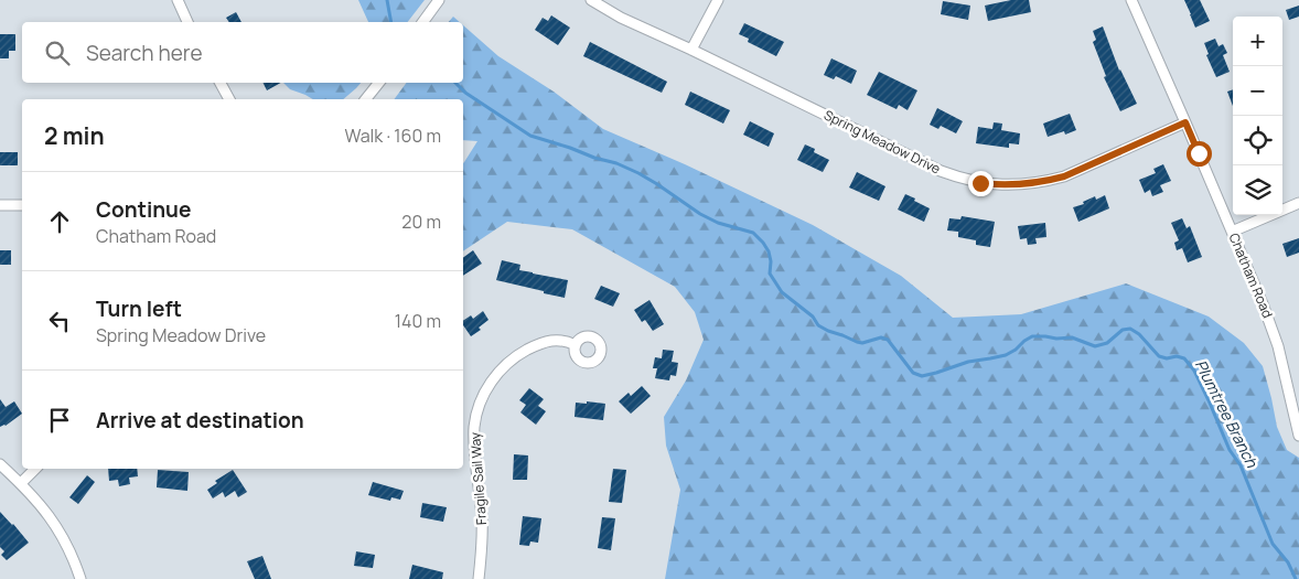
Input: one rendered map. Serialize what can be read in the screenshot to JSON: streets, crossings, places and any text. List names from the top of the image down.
{
  "streets": {
    "street": ["Spring Meadow Drive", "Chatham Road", "Fragile Sail Way"]
  },
  "crossings": [
    ["Spring Meadow Drive", "Chatham Road"]
  ],
  "water": ["Plumtree Branch"],
  "page": {
    "map_buttons": ["+", "−"],
    "search": "Search here",
    "heading": ["2 min", "Walk · 160 m"],
    "list": [
      ["Continue", "Chatham Road", "20 m"],
      ["Turn left", "Spring Meadow Drive", "140 m"],
      "Arrive at destination"
    ]
  }
}
